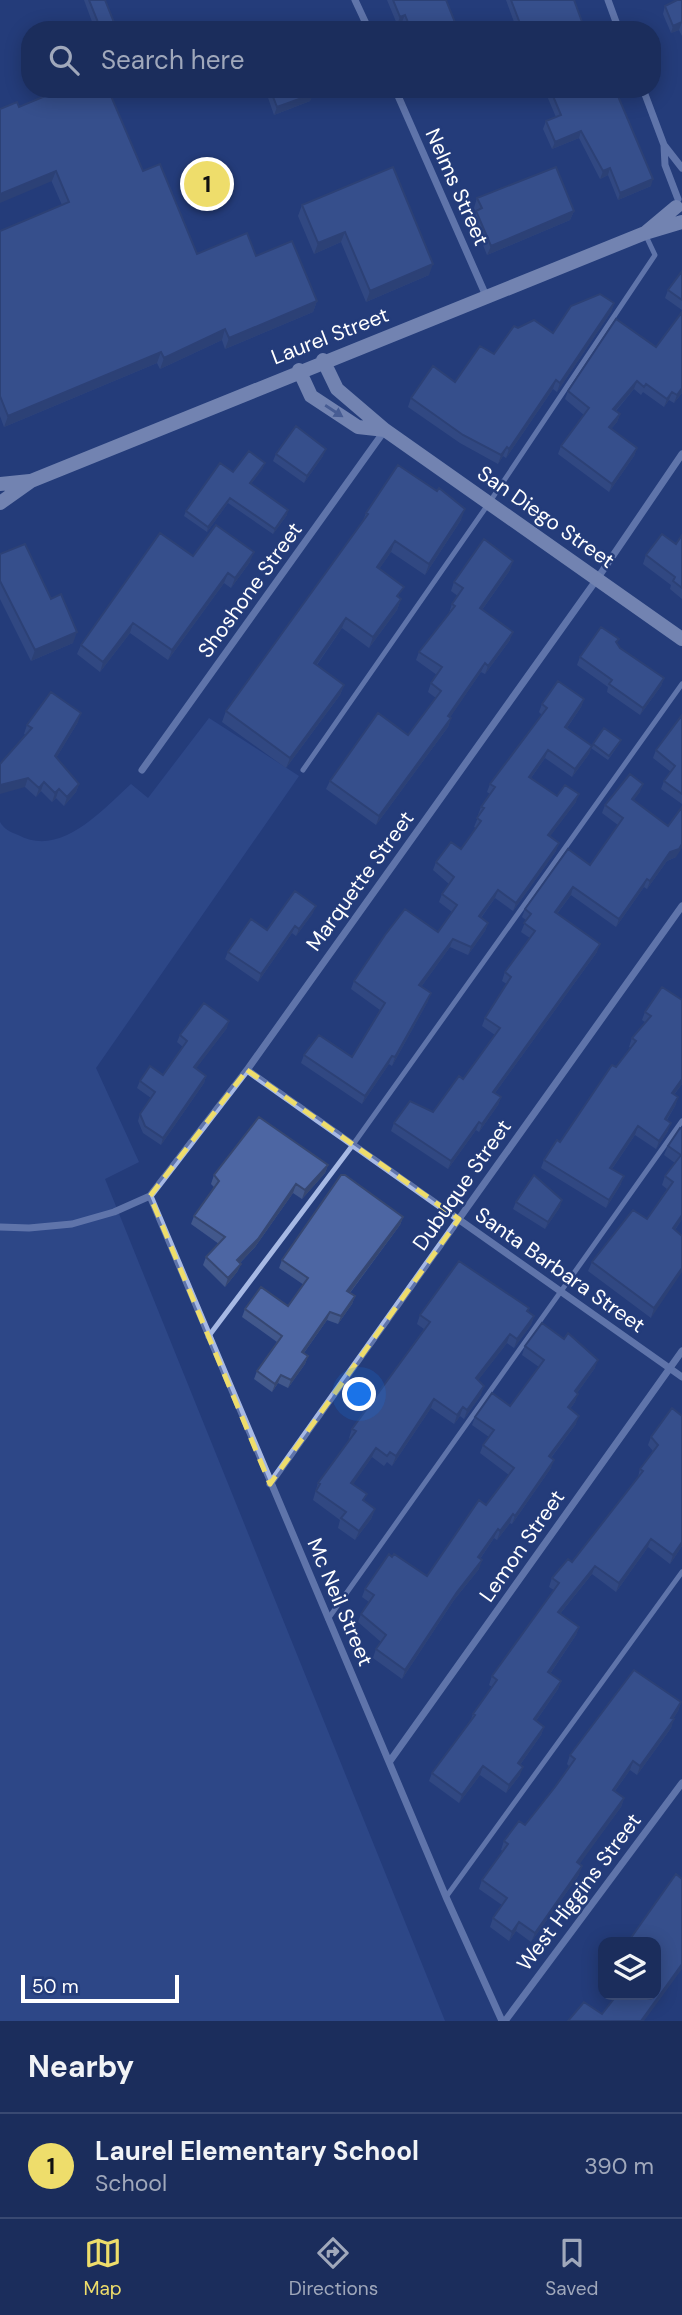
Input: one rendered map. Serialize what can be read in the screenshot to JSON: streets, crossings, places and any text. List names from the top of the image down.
{
  "streets": {
    "street": [
      "Nelms Street",
      "Laurel Street",
      "San Diego Street",
      "Shoshone Street",
      "Marquette Street",
      "Dubuque Street",
      "Santa Barbara Street",
      "Lemon Street",
      "Mc Neil Street",
      "West Higgins Street"
    ]
  },
  "crossings": [
    ["Nelms Street", "Laurel Street"],
    ["Laurel Street", "San Diego Street"],
    ["San Diego Street", "Shoshone Street"],
    ["San Diego Street", "Marquette Street"],
    ["Marquette Street", "Santa Barbara Street"],
    ["Marquette Street", "Mc Neil Street"],
    ["Dubuque Street", "Santa Barbara Street"],
    ["Dubuque Street", "Mc Neil Street"],
    ["Santa Barbara Street", "Lemon Street"],
    ["Lemon Street", "Mc Neil Street"],
    ["Mc Neil Street", "West Higgins Street"]
  ],
  "scale_bar": "50 m",
  "page": {
    "search": "Search here",
    "pins": "1",
    "scale": "50 m",
    "heading": "Nearby",
    "list": [
      {
        "mark": "1",
        "name": "Laurel Elementary School",
        "note": "School",
        "value": "390 m"
      }
    ],
    "nav": ["Map", "Directions", "Saved"]
  }
}
